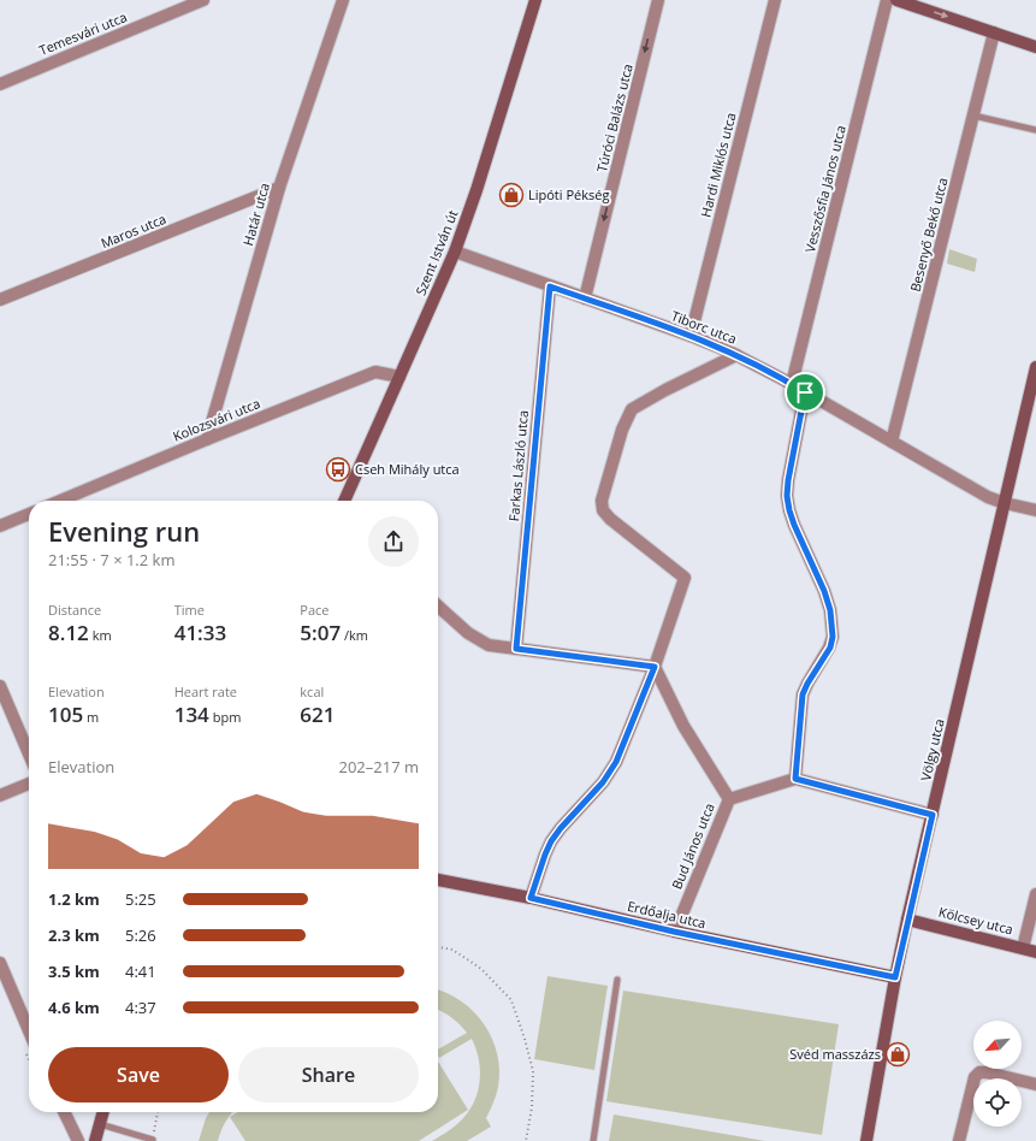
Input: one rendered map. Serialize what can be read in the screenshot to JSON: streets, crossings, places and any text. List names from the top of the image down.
{
  "streets": {
    "street": [
      "Temesvári utca",
      "Túróci Balázs utca",
      "Hardi Miklós utca",
      "Vesszősfia János utca",
      "Határ utca",
      "Maros utca",
      "Besenyő Bekő utca",
      "Szent István út",
      "Tiborc utca",
      "Kolozsvári utca",
      "Farkas László utca",
      "Völgy utca",
      "Bud János utca",
      "Erdőalja utca",
      "Kölcsey utca"
    ]
  },
  "crossings": [
    ["Túróci Balázs utca", "Tiborc utca"],
    ["Hardi Miklós utca", "Tiborc utca"],
    ["Vesszősfia János utca", "Tiborc utca"],
    ["Határ utca", "Maros utca"],
    ["Határ utca", "Kolozsvári utca"],
    ["Besenyő Bekő utca", "Tiborc utca"],
    ["Szent István út", "Tiborc utca"],
    ["Szent István út", "Kolozsvári utca"],
    ["Tiborc utca", "Farkas László utca"],
    ["Tiborc utca", "Völgy utca"],
    ["Völgy utca", "Erdőalja utca"],
    ["Völgy utca", "Kölcsey utca"],
    ["Bud János utca", "Erdőalja utca"]
  ],
  "one_way": ["Túróci Balázs utca"],
  "places": {
    "shop": ["Lipóti Pékség", "Svéd masszázs"],
    "bus stop": ["Cseh Mihály utca"]
  },
  "north": "bottom left",
  "page": {
    "heading": ["Evening run", "21:55 · 7 × 1.2 km"],
    "stats": [
      ["Distance", "8.12 km"],
      ["Time", "41:33"],
      ["Pace", "5:07 /km"],
      ["Elevation", "105 m"],
      ["Heart rate", "134 bpm"],
      ["kcal", "621"]
    ],
    "chart": ["Elevation", "202–217 m"],
    "list": [
      {
        "name": "1.2 km",
        "note": "5:25"
      },
      {
        "name": "2.3 km",
        "note": "5:26"
      },
      {
        "name": "3.5 km",
        "note": "4:41"
      },
      {
        "name": "4.6 km",
        "note": "4:37"
      }
    ],
    "buttons": ["Save", "Share"]
  }
}
